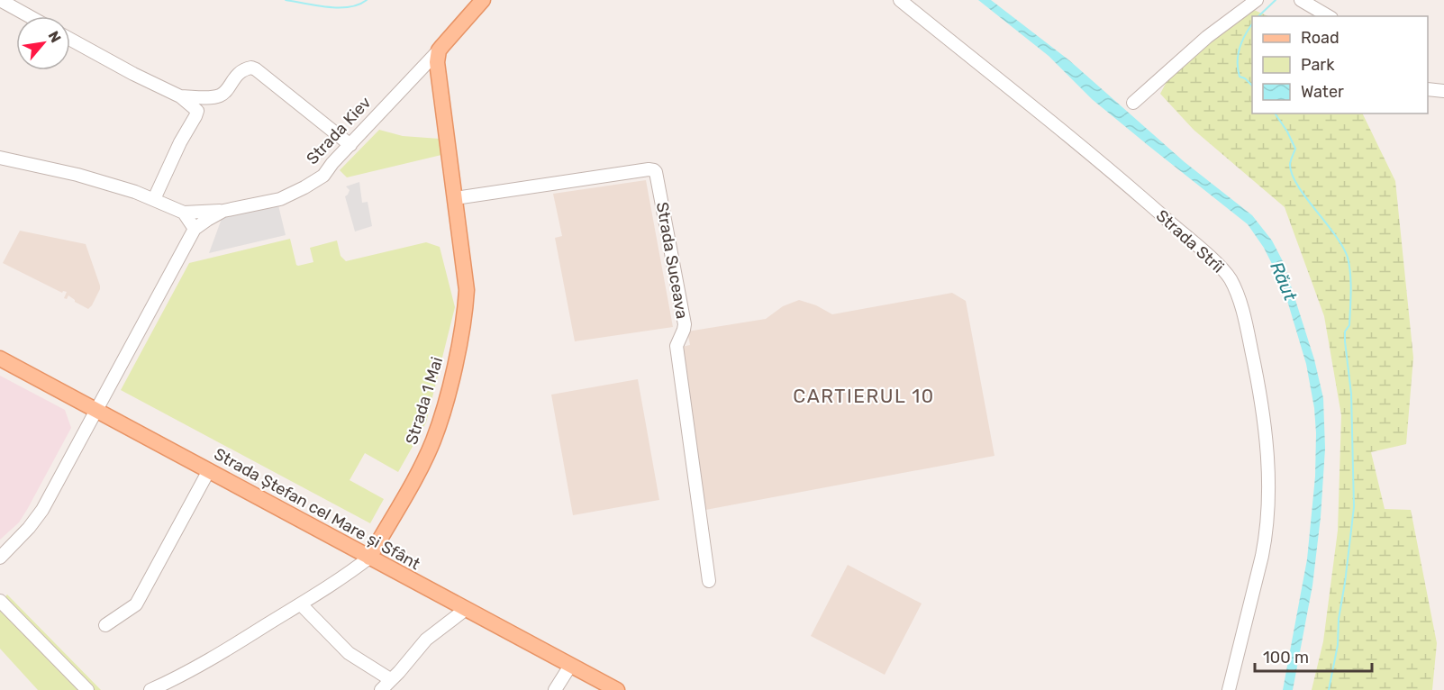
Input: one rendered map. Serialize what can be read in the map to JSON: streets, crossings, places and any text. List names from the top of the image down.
{
  "streets": {
    "main road": ["Strada Kiev", "Strada 1 Mai", "Strada Ștefan cel Mare și Sfânt"],
    "street": ["Strada Strîi", "Strada Suceava"]
  },
  "crossings": [
    ["Strada Kiev", "Strada 1 Mai"],
    ["Strada Kiev", "Strada Ștefan cel Mare și Sfânt"],
    ["Strada Suceava", "Strada 1 Mai"],
    ["Strada 1 Mai", "Strada Ștefan cel Mare și Sfânt"]
  ],
  "districts": ["CARTIERUL 10"],
  "water": ["Răut"],
  "legend": ["Road", "Park", "Water"],
  "scale_bar": "100 m",
  "north": "top right"
}
